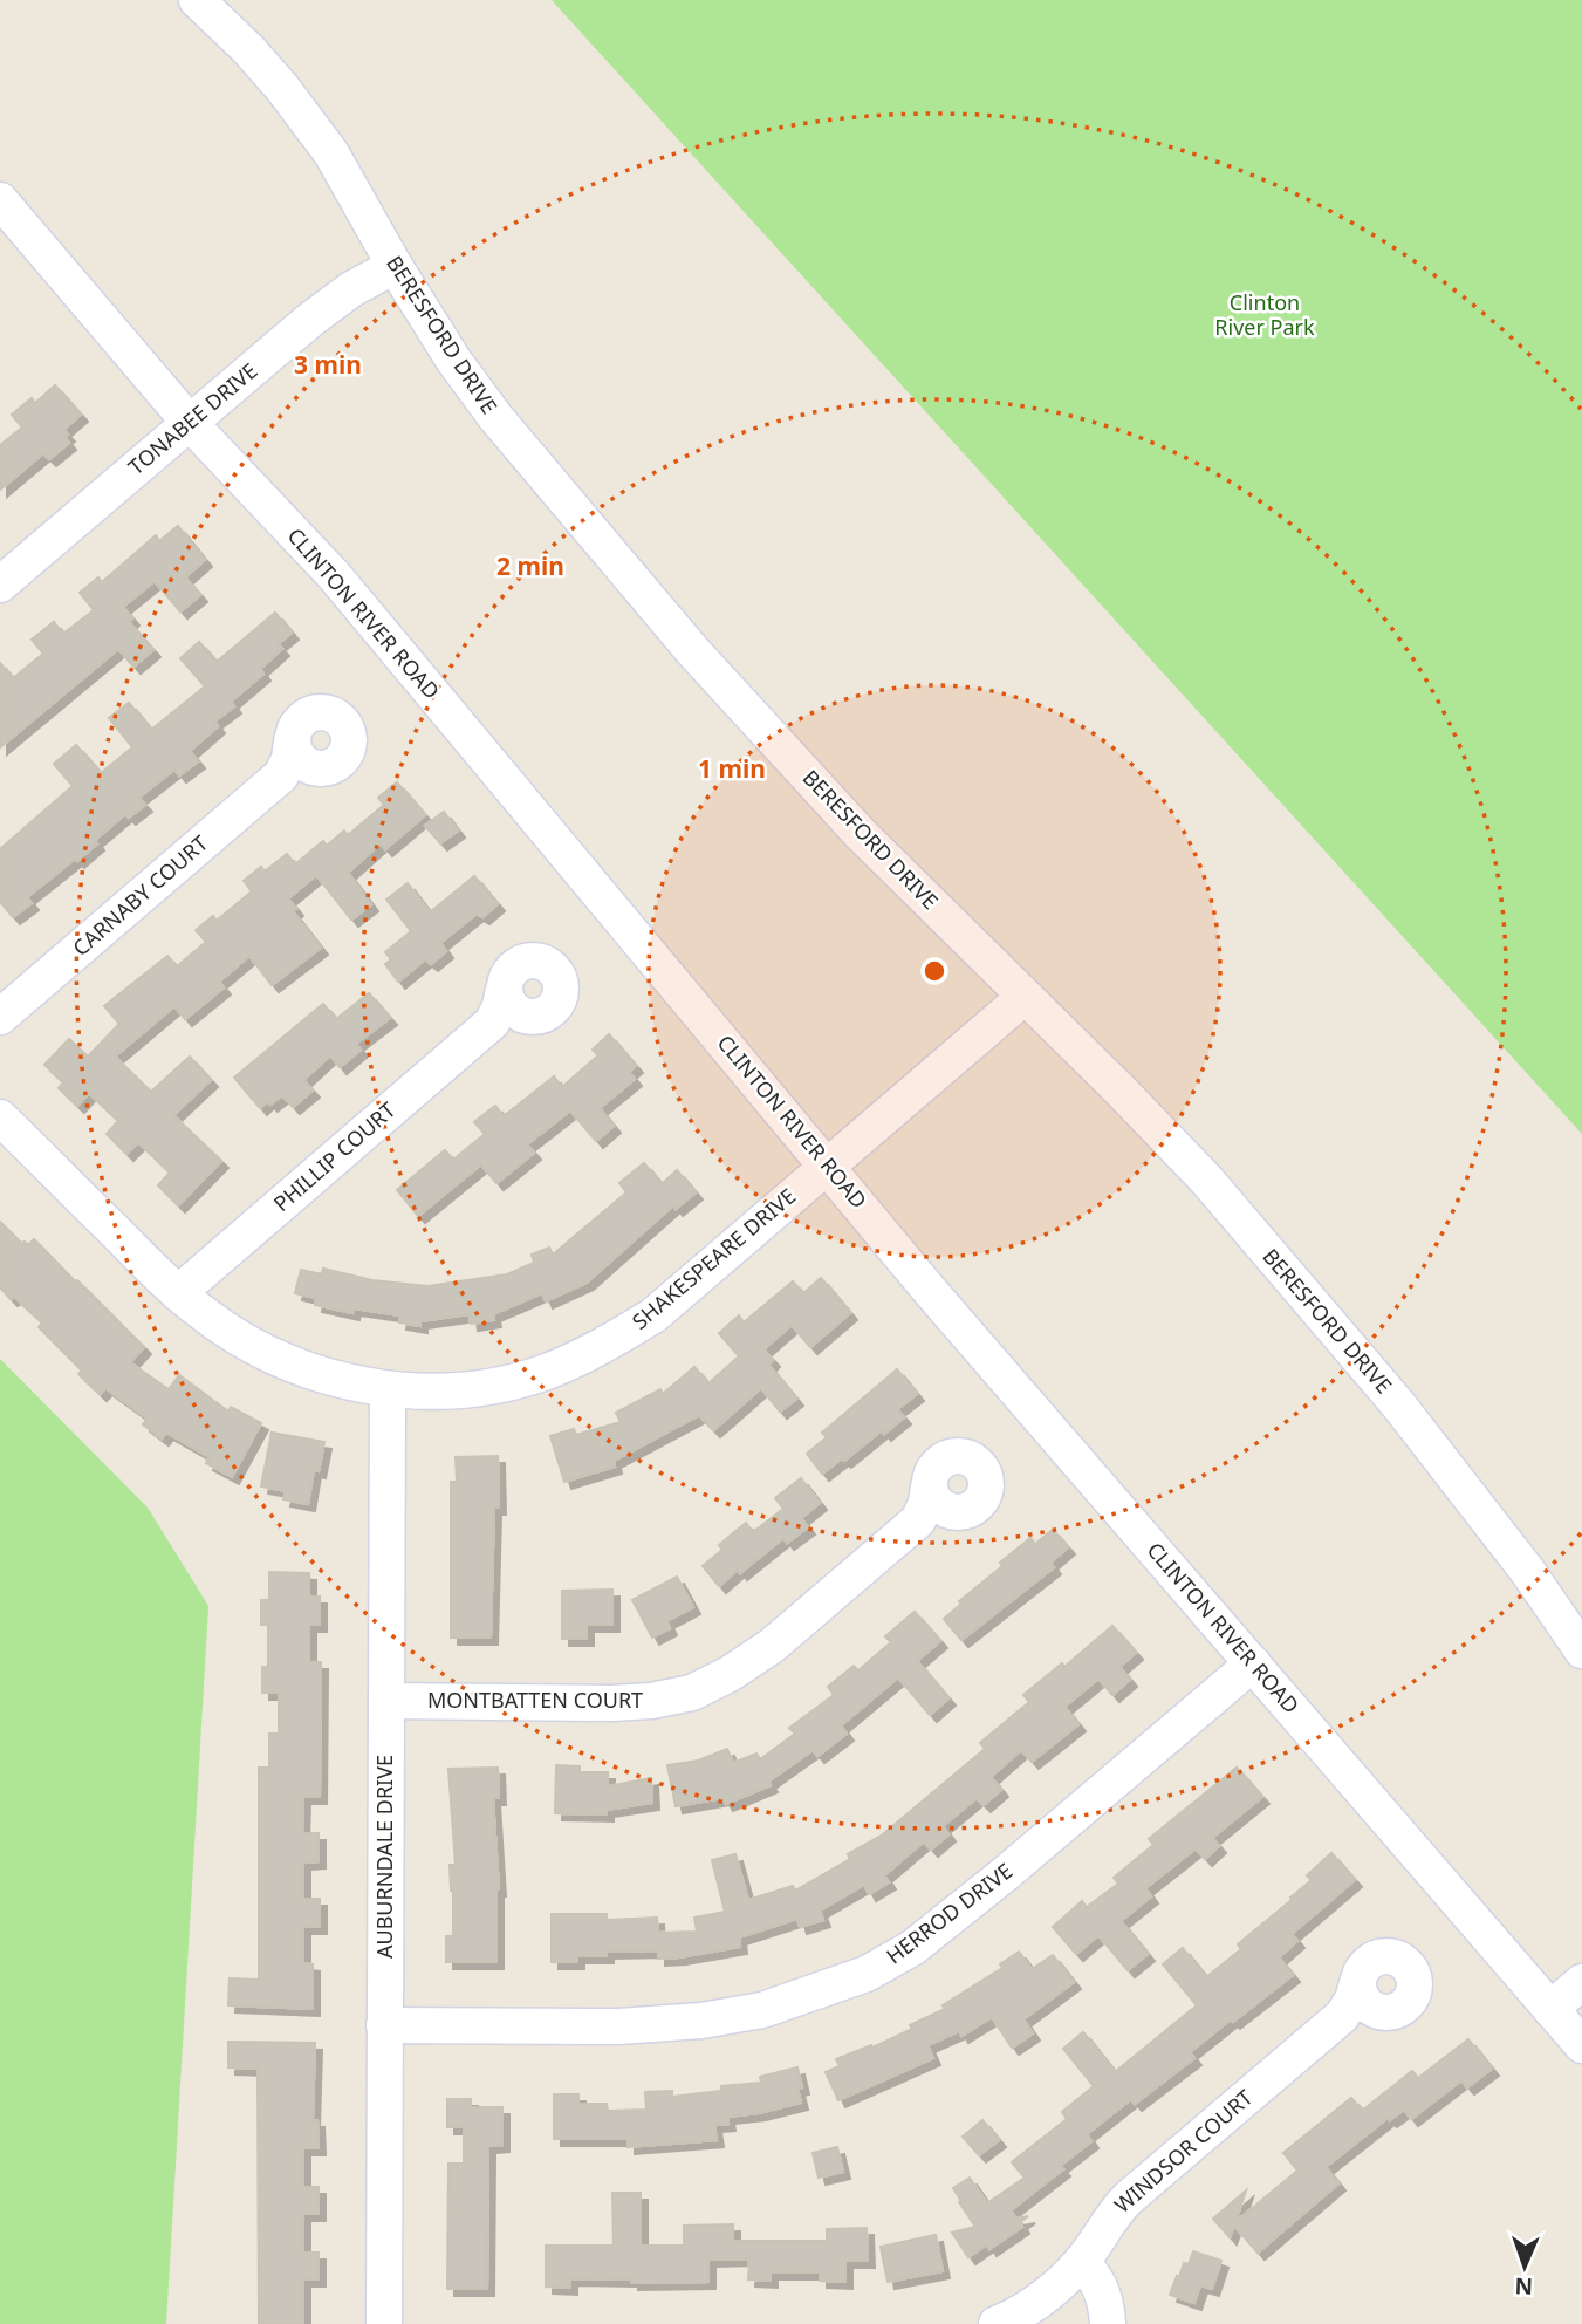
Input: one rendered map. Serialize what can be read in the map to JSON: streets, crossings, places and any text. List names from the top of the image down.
{
  "streets": {
    "street": [
      "BERESFORD DRIVE",
      "TONABEE DRIVE",
      "CLINTON RIVER ROAD",
      "CARNABY COURT",
      "PHILLIP COURT",
      "SHAKESPEARE DRIVE",
      "MONTBATTEN COURT",
      "AUBURNDALE DRIVE",
      "HERROD DRIVE",
      "WINDSOR COURT"
    ]
  },
  "crossings": [
    ["BERESFORD DRIVE", "TONABEE DRIVE"],
    ["BERESFORD DRIVE", "SHAKESPEARE DRIVE"],
    ["TONABEE DRIVE", "CLINTON RIVER ROAD"],
    ["CLINTON RIVER ROAD", "SHAKESPEARE DRIVE"],
    ["CLINTON RIVER ROAD", "HERROD DRIVE"],
    ["PHILLIP COURT", "SHAKESPEARE DRIVE"],
    ["SHAKESPEARE DRIVE", "AUBURNDALE DRIVE"],
    ["MONTBATTEN COURT", "AUBURNDALE DRIVE"],
    ["AUBURNDALE DRIVE", "HERROD DRIVE"]
  ],
  "parks": ["Clinton River Park"],
  "north": "bottom",
  "rings": ["3 min", "2 min", "1 min"]
}
